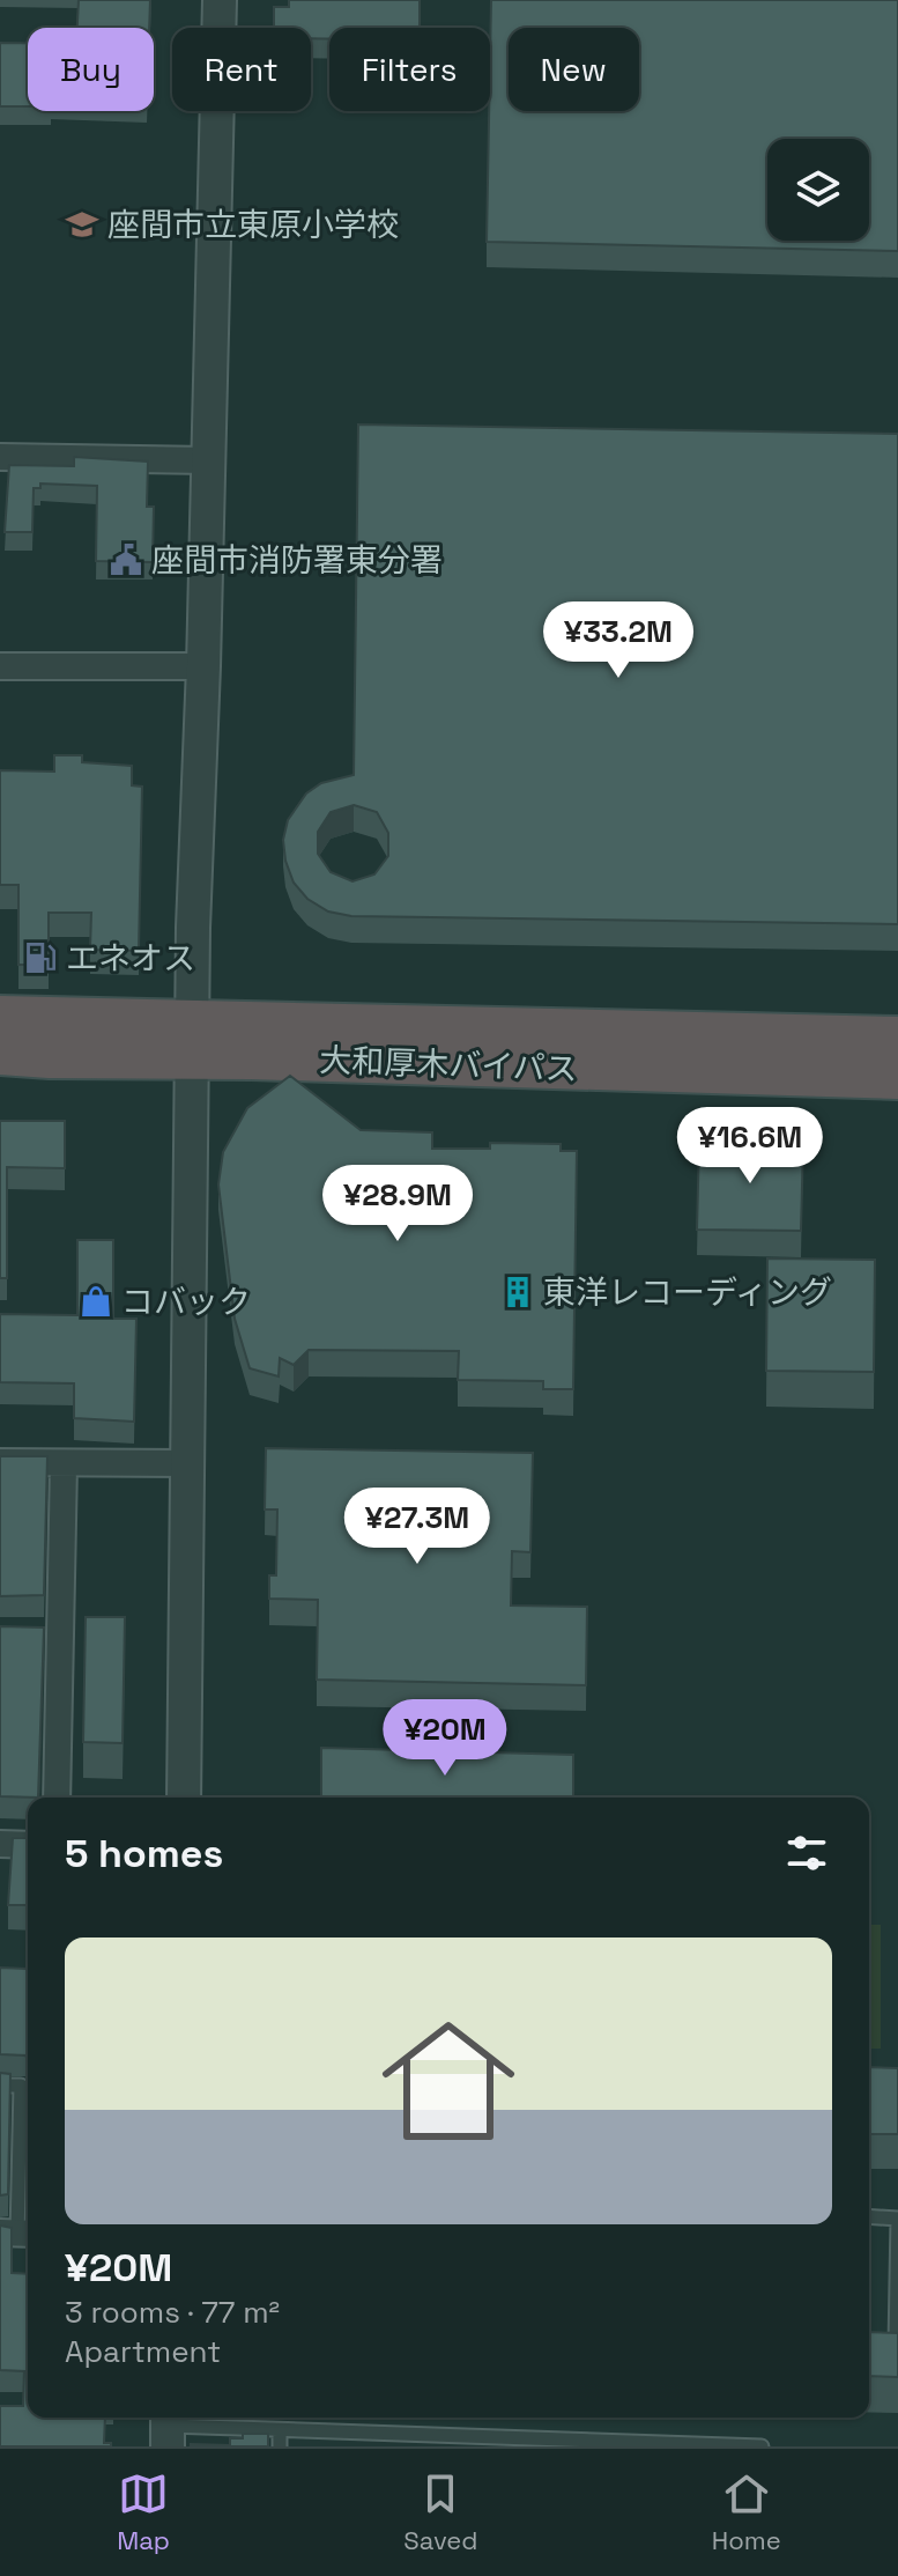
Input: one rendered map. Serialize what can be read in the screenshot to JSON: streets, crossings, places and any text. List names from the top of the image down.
{
  "streets": {
    "highway": ["大和厚木バイパス"]
  },
  "places": {
    "school or university": ["座間市立東原小学校"],
    "public building": ["座間市消防署東分署"],
    "fuel station": ["エネオス"],
    "building": ["東洋レコーディング"],
    "shop": ["コバック"]
  },
  "page": {
    "chip": [
      "Buy",
      "Rent",
      "Filters",
      "New"
    ],
    "price": [
      "¥33.2M",
      "¥16.6M",
      "¥28.9M",
      "¥27.3M",
      "¥20M"
    ],
    "heading": "5 homes",
    "list": [
      {
        "name": "¥20M",
        "note": "3 rooms · 77 m² · Apartment"
      }
    ],
    "tabs": ["Map", "Saved", "Home"]
  }
}
